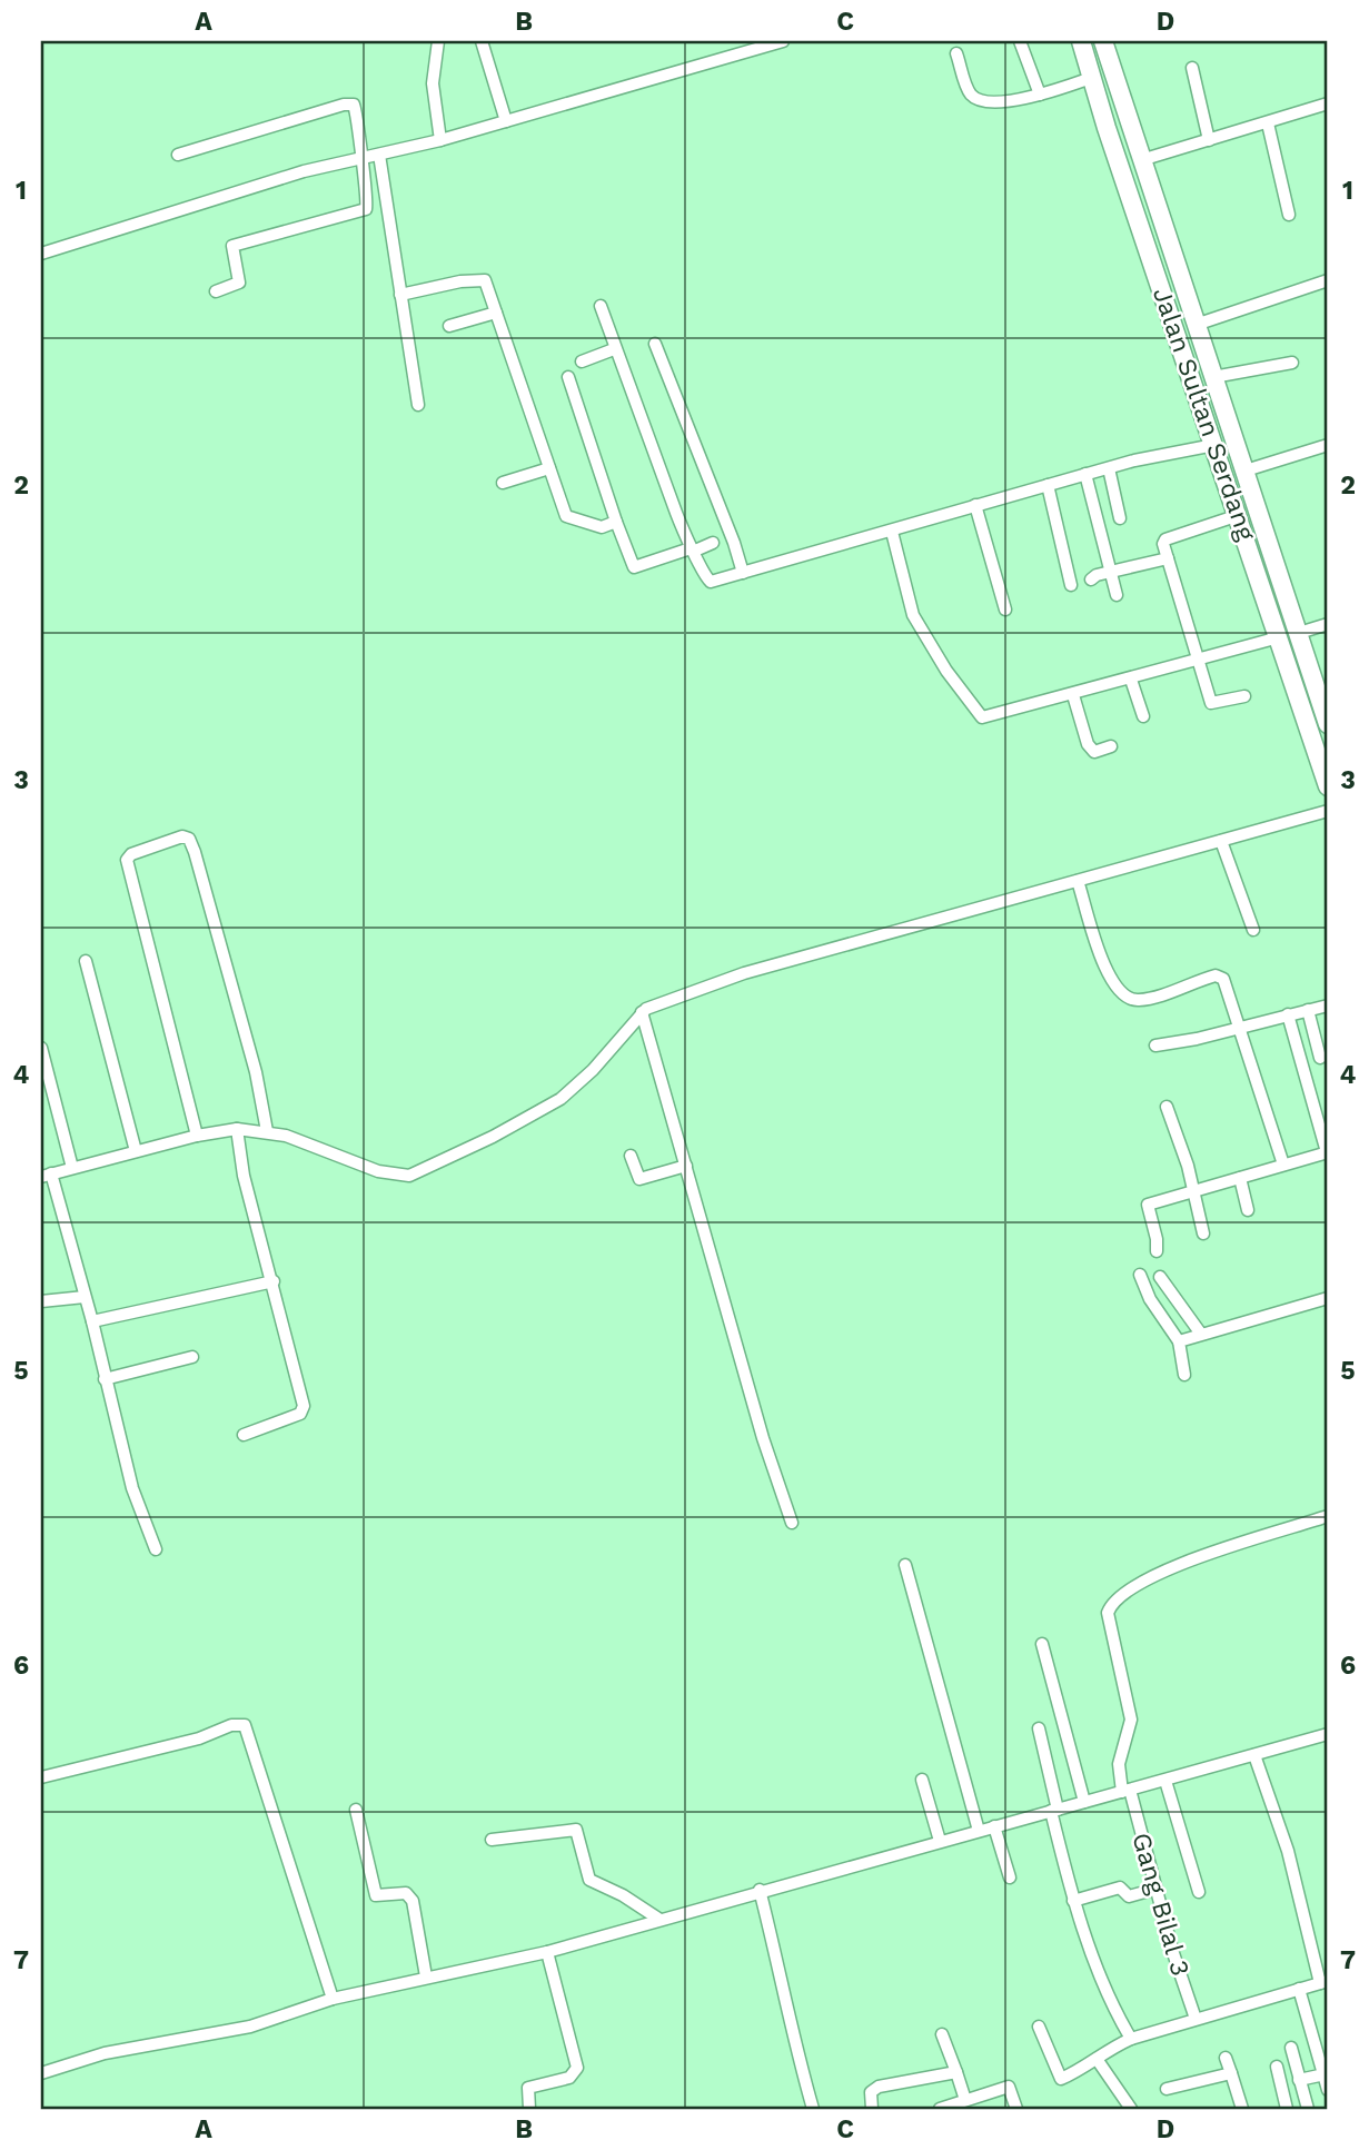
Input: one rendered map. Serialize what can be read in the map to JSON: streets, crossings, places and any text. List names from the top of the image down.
{
  "streets": {
    "highway": ["Jalan Sultan Serdang"],
    "street": ["Gang Bilal 3"]
  },
  "grid": {
    "columns": [
      "A",
      "B",
      "C",
      "D"
    ],
    "rows": [
      "1",
      "2",
      "3",
      "4",
      "5",
      "6",
      "7"
    ]
  }
}
